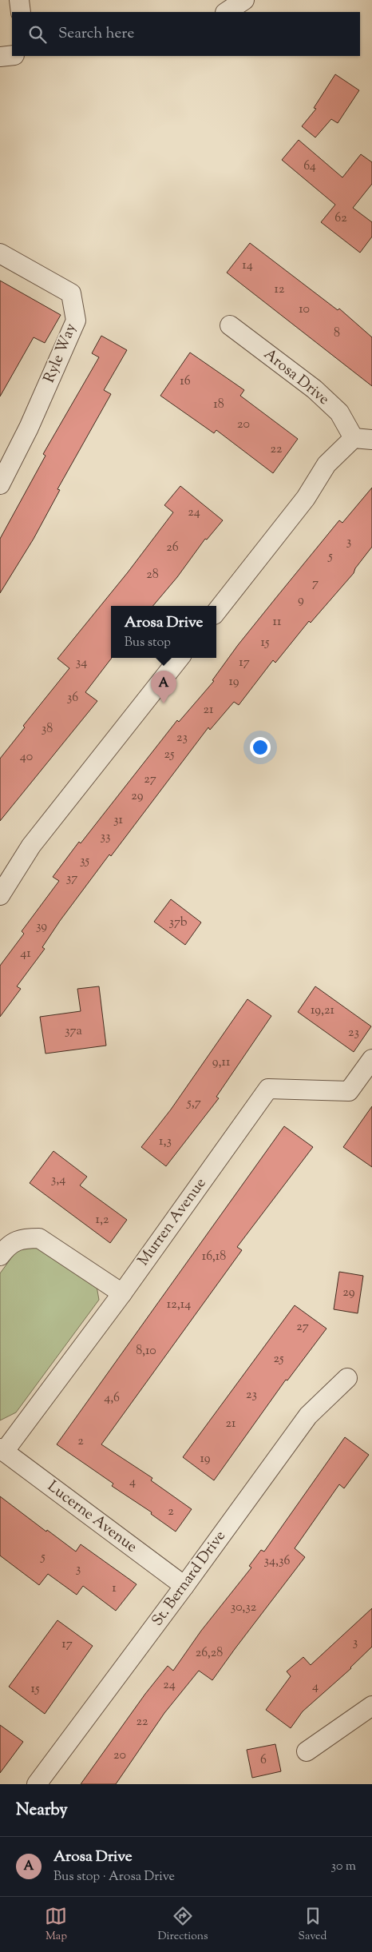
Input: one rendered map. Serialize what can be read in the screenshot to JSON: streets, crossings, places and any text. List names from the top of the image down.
{
  "streets": {
    "street": [
      "Ryle Way",
      "Arosa Drive",
      "Murren Avenue",
      "Lucerne Avenue",
      "St. Bernard Drive"
    ]
  },
  "crossings": [
    ["Murren Avenue", "Lucerne Avenue"],
    ["Lucerne Avenue", "St. Bernard Drive"]
  ],
  "house_numbers": [
    "64",
    "62",
    "14",
    "12",
    "10",
    "8",
    "16",
    "18",
    "20",
    "22",
    "24",
    "3",
    "26",
    "5",
    "28",
    "7",
    "9",
    "11",
    "15",
    "34",
    "17",
    "19",
    "36",
    "21",
    "38",
    "23",
    "25",
    "40",
    "27",
    "29",
    "31",
    "33",
    "35",
    "37",
    "37b",
    "39",
    "41",
    "19,21",
    "37a",
    "23",
    "9,11",
    "5,7",
    "1,3",
    "3,4",
    "1,2",
    "16,18",
    "29",
    "12,14",
    "27",
    "8,10",
    "25",
    "23",
    "4,6",
    "21",
    "2",
    "19",
    "4",
    "2",
    "5",
    "34,36",
    "3",
    "1",
    "30,32",
    "3",
    "17",
    "26,28",
    "24",
    "4",
    "15",
    "22",
    "20",
    "6"
  ],
  "page": {
    "search": "Search here",
    "popup": ["Arosa Drive", "Bus stop"],
    "pins": "A",
    "heading": "Nearby",
    "list": [
      {
        "mark": "A",
        "name": "Arosa Drive",
        "note": "Bus stop · Arosa Drive",
        "value": "30 m"
      }
    ],
    "nav": ["Map", "Directions", "Saved"]
  }
}
